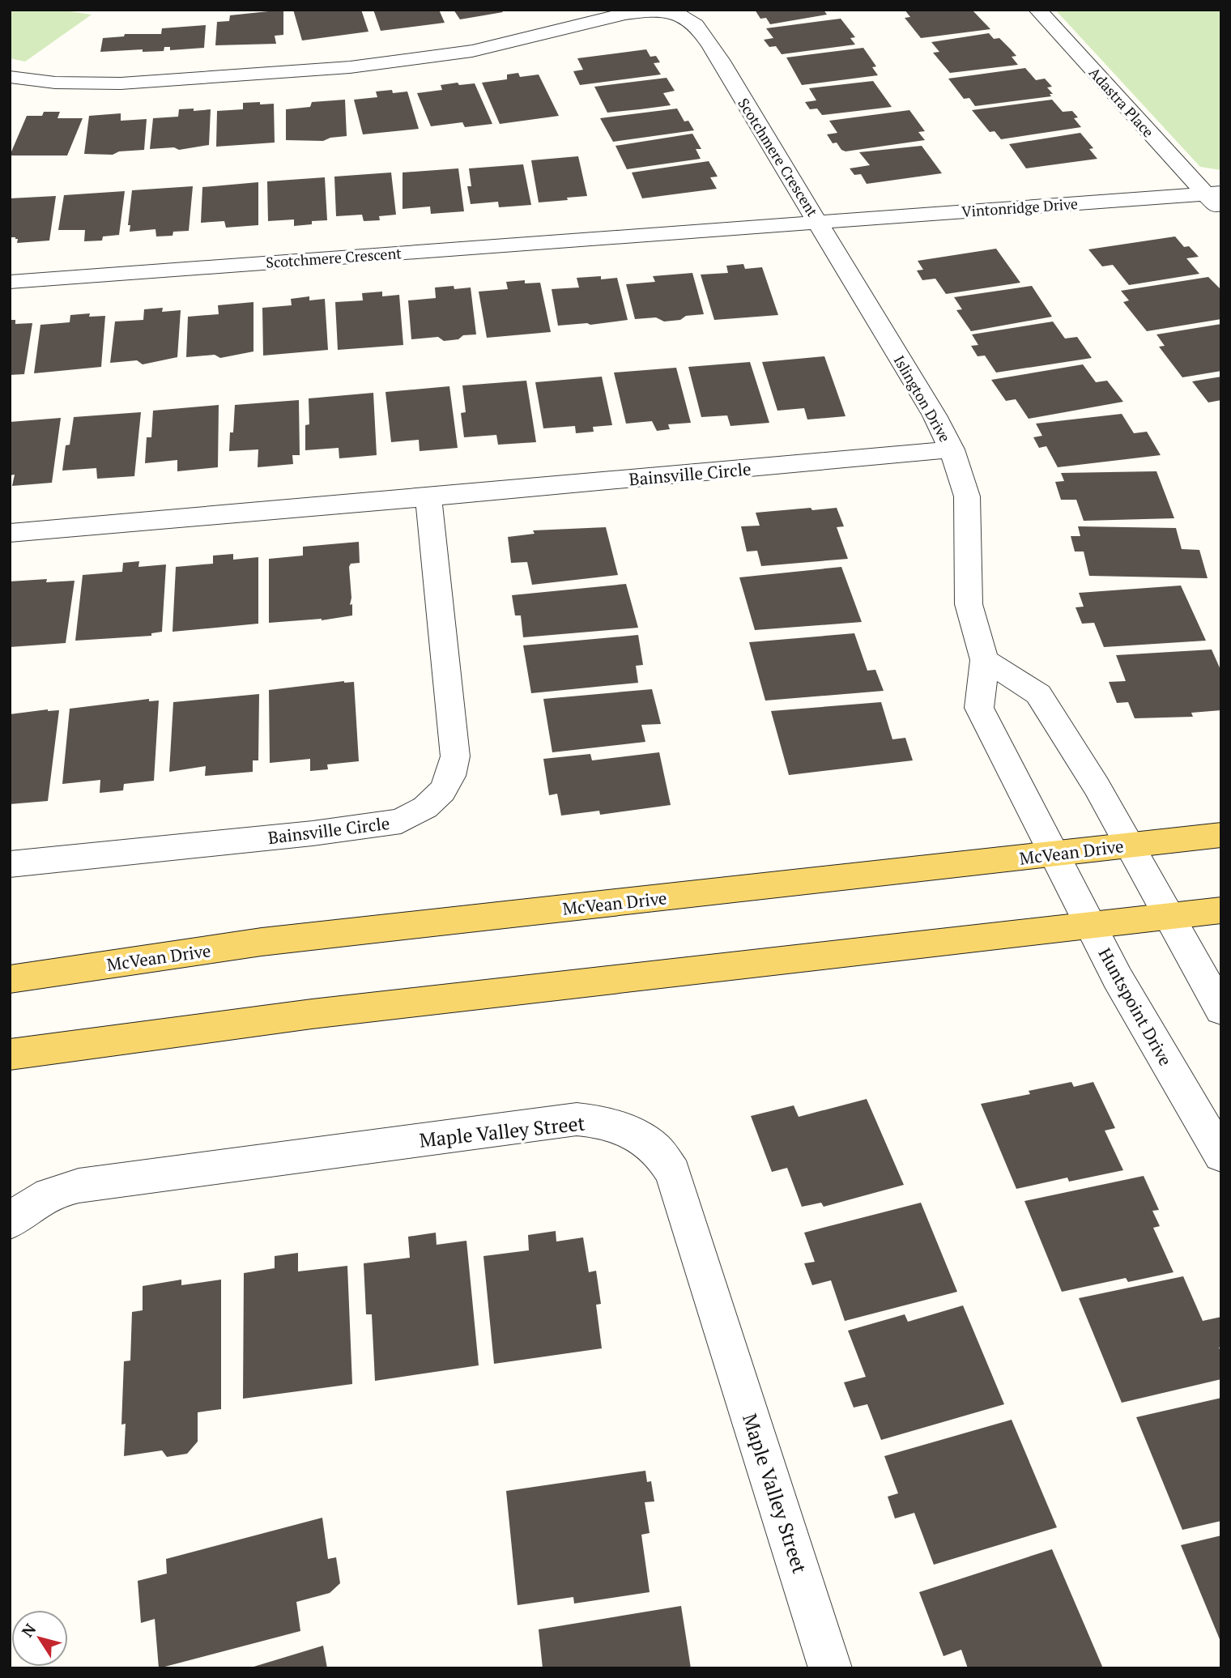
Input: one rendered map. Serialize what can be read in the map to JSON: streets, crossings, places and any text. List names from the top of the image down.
{
  "streets": {
    "main road": ["McVean Drive"],
    "street": [
      "Adastra Place",
      "Scotchmere Crescent",
      "Vintonridge Drive",
      "Islington Drive",
      "Bainsville Circle",
      "Huntspoint Drive",
      "Maple Valley Street"
    ]
  },
  "crossings": [
    ["Adastra Place", "Vintonridge Drive"],
    ["Scotchmere Crescent", "Vintonridge Drive"],
    ["Scotchmere Crescent", "Islington Drive"],
    ["Vintonridge Drive", "Islington Drive"],
    ["Islington Drive", "Bainsville Circle"],
    ["Islington Drive", "McVean Drive"],
    ["Islington Drive", "Huntspoint Drive"],
    ["McVean Drive", "Huntspoint Drive"]
  ],
  "north": "top left"
}
